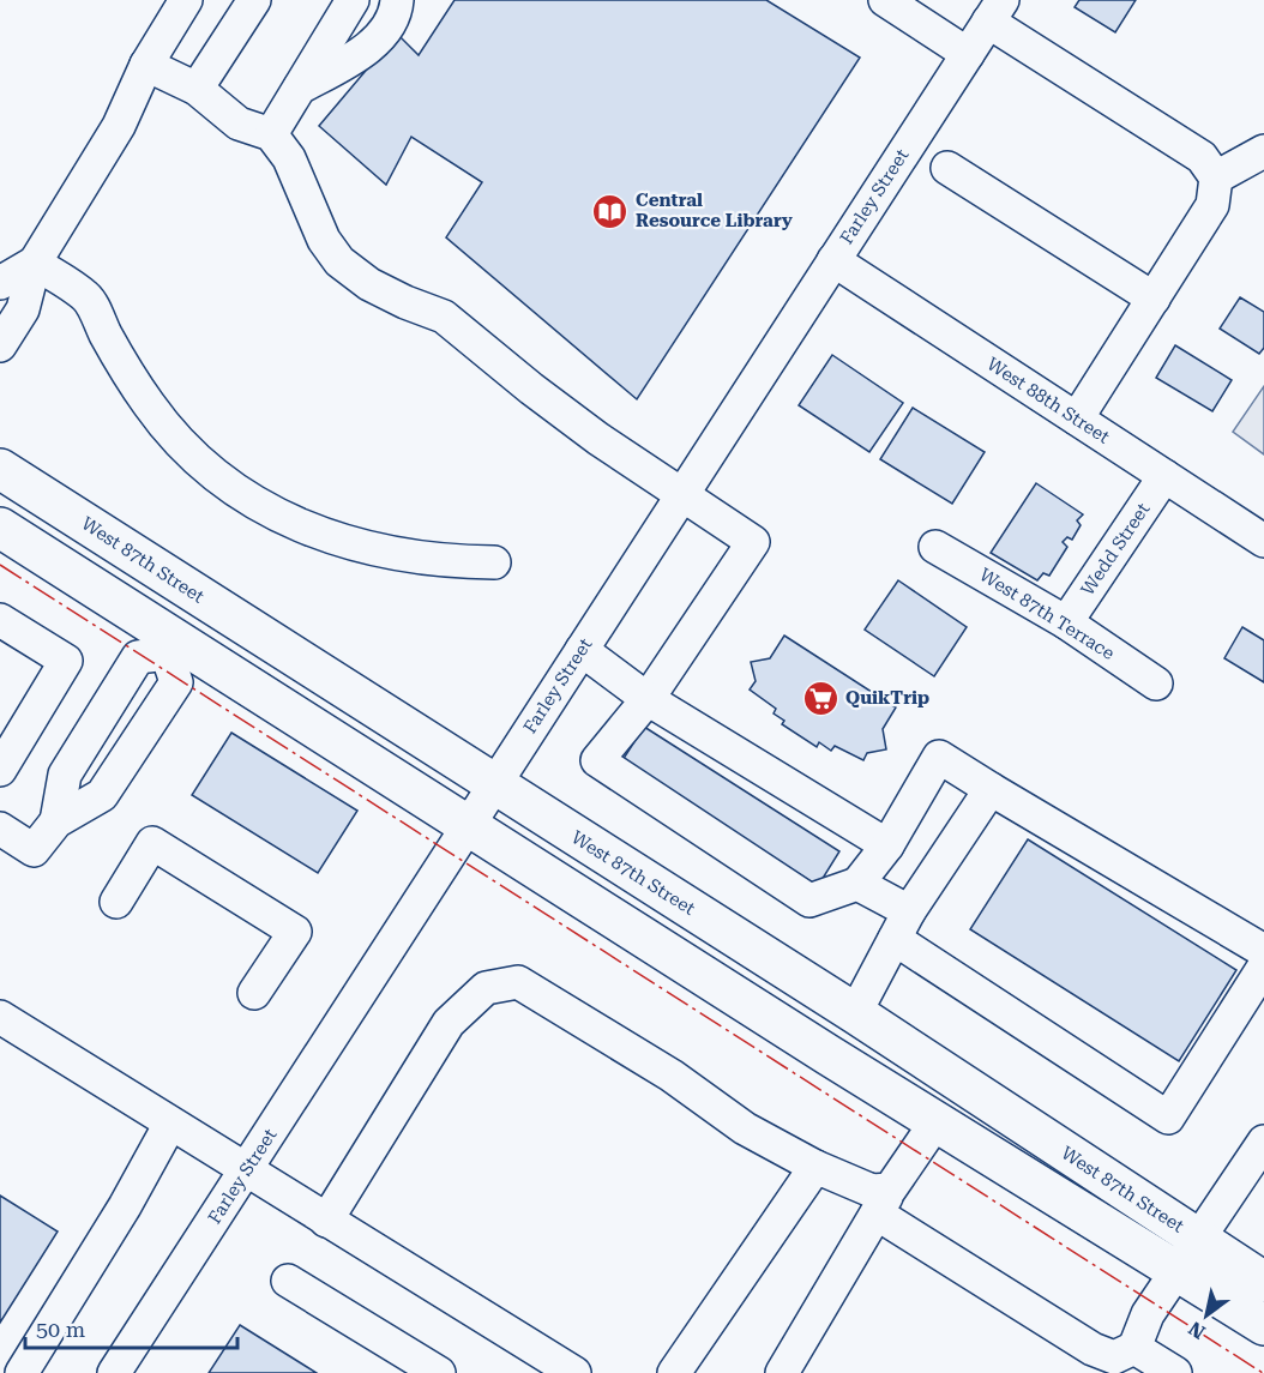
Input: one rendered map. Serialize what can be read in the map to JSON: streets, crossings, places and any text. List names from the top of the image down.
{
  "streets": {
    "main road": ["West 87th Street"],
    "street": [
      "Farley Street",
      "West 88th Street",
      "Wedd Street",
      "West 87th Terrace"
    ]
  },
  "crossings": [
    ["Farley Street", "West 88th Street"],
    ["Farley Street", "West 87th Street"],
    ["West 88th Street", "Wedd Street"],
    ["Wedd Street", "West 87th Terrace"]
  ],
  "places": {
    "library": ["Central Resource Library"],
    "supermarket": ["QuikTrip"]
  },
  "scale_bar": "50 m",
  "north": "bottom left"
}
